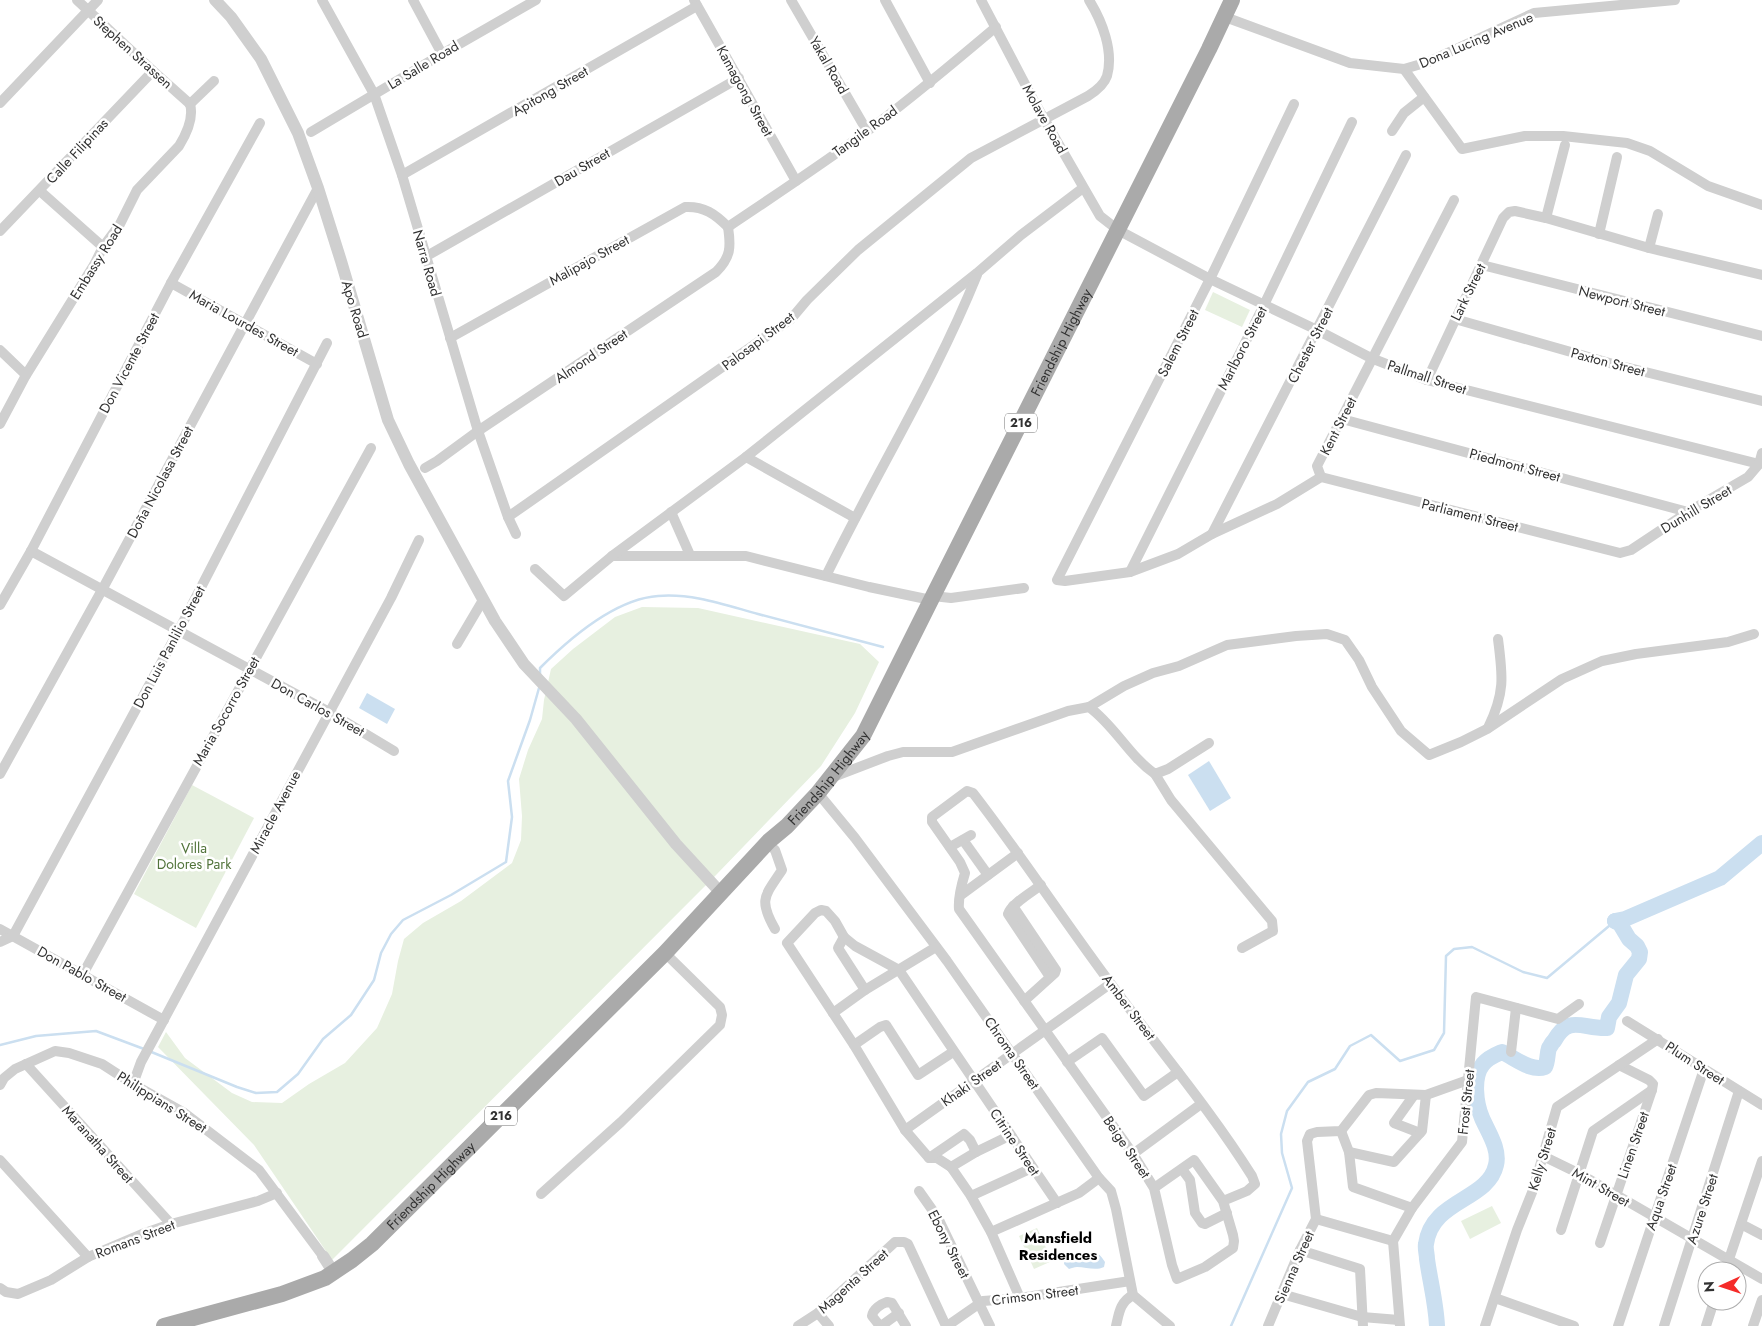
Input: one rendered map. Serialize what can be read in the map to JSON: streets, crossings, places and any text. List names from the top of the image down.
{
  "streets": {
    "main road": ["Friendship Highway", "216"],
    "street": [
      "Dona Lucing Avenue",
      "Stephen Strassen",
      "La Salle Road",
      "Yakal Road",
      "Apitong Street",
      "Kamagong Street",
      "Molave Road",
      "Tangile Road",
      "Calle Filipinas",
      "Dau Street",
      "Malipajo Street",
      "Embassy Road",
      "Narra Road",
      "Lark Street",
      "Newport Street",
      "Apo Road",
      "Maria Lourdes Street",
      "Palosapi Street",
      "Salem Street",
      "Chester Street",
      "Marlboro Street",
      "Almond Street",
      "Paxton Street",
      "Don Vicente Street",
      "Pallmall Street",
      "Kent Street",
      "Piedmont Street",
      "Doña Nicolasa Street",
      "Dunhill Street",
      "Parliament Street",
      "Don Luis Panlilio Street",
      "Don Carlos Street",
      "Maria Socorro Street",
      "Miracle Avenue",
      "Don Pablo Street",
      "Amber Street",
      "Chroma Street",
      "Plum Street",
      "Khaki Street",
      "Philippians Street",
      "Frost Street",
      "Citrine Street",
      "Maranatha Street",
      "Linen Street",
      "Beige Street",
      "Kelly Street",
      "Mint Street",
      "Aqua Street",
      "Azure Street",
      "Romans Street",
      "Ebony Street",
      "Sienna Street",
      "Magenta Street",
      "Crimson Street"
    ]
  },
  "crossings": [
    ["Dona Lucing Avenue", "Friendship Highway"],
    ["Stephen Strassen", "Calle Filipinas"],
    ["Stephen Strassen", "Embassy Road"],
    ["La Salle Road", "Narra Road"],
    ["Yakal Road", "Tangile Road"],
    ["Apitong Street", "Kamagong Street"],
    ["Apitong Street", "Narra Road"],
    ["Kamagong Street", "Tangile Road"],
    ["Kamagong Street", "Dau Street"],
    ["Molave Road", "Tangile Road"],
    ["Molave Road", "Palosapi Street"],
    ["Molave Road", "Friendship Highway"],
    ["Molave Road", "Pallmall Street"],
    ["Tangile Road", "Malipajo Street"],
    ["Tangile Road", "Almond Street"],
    ["Dau Street", "Narra Road"],
    ["Malipajo Street", "Narra Road"],
    ["Malipajo Street", "Almond Street"],
    ["Narra Road", "Palosapi Street"],
    ["Narra Road", "Almond Street"],
    ["Lark Street", "Newport Street"],
    ["Lark Street", "Paxton Street"],
    ["Lark Street", "Pallmall Street"],
    ["Apo Road", "Friendship Highway"],
    ["Apo Road", "Doña Nicolasa Street"],
    ["Maria Lourdes Street", "Don Vicente Street"],
    ["Maria Lourdes Street", "Doña Nicolasa Street"],
    ["Maria Lourdes Street", "Don Luis Panlilio Street"],
    ["Friendship Highway", "Pallmall Street"],
    ["Friendship Highway", "Chroma Street"],
    ["Friendship Highway", "Philippians Street"],
    ["Salem Street", "Marlboro Street"],
    ["Salem Street", "Pallmall Street"],
    ["Chester Street", "Pallmall Street"],
    ["Marlboro Street", "Pallmall Street"],
    ["Don Vicente Street", "Don Carlos Street"],
    ["Pallmall Street", "Kent Street"],
    ["Pallmall Street", "Dunhill Street"],
    ["Kent Street", "Piedmont Street"],
    ["Kent Street", "Parliament Street"],
    ["Piedmont Street", "Dunhill Street"],
    ["Doña Nicolasa Street", "Don Carlos Street"],
    ["Dunhill Street", "Parliament Street"],
    ["Don Luis Panlilio Street", "Don Carlos Street"],
    ["Don Luis Panlilio Street", "Don Pablo Street"],
    ["Don Carlos Street", "Maria Socorro Street"],
    ["Don Carlos Street", "Miracle Avenue"],
    ["Maria Socorro Street", "Don Pablo Street"],
    ["Miracle Avenue", "Don Pablo Street"],
    ["Miracle Avenue", "Philippians Street"],
    ["Amber Street", "Khaki Street"],
    ["Amber Street", "Beige Street"],
    ["Chroma Street", "Khaki Street"],
    ["Chroma Street", "Crimson Street"],
    ["Plum Street", "Kelly Street"],
    ["Plum Street", "Aqua Street"],
    ["Plum Street", "Azure Street"],
    ["Khaki Street", "Citrine Street"],
    ["Khaki Street", "Beige Street"],
    ["Philippians Street", "Maranatha Street"],
    ["Philippians Street", "Romans Street"],
    ["Maranatha Street", "Romans Street"],
    ["Linen Street", "Mint Street"],
    ["Kelly Street", "Mint Street"],
    ["Mint Street", "Aqua Street"],
    ["Mint Street", "Azure Street"],
    ["Ebony Street", "Crimson Street"],
    ["Magenta Street", "Crimson Street"]
  ],
  "districts": ["Mansfield Residences"],
  "parks": ["Villa Dolores Park"],
  "north": "left"
}
